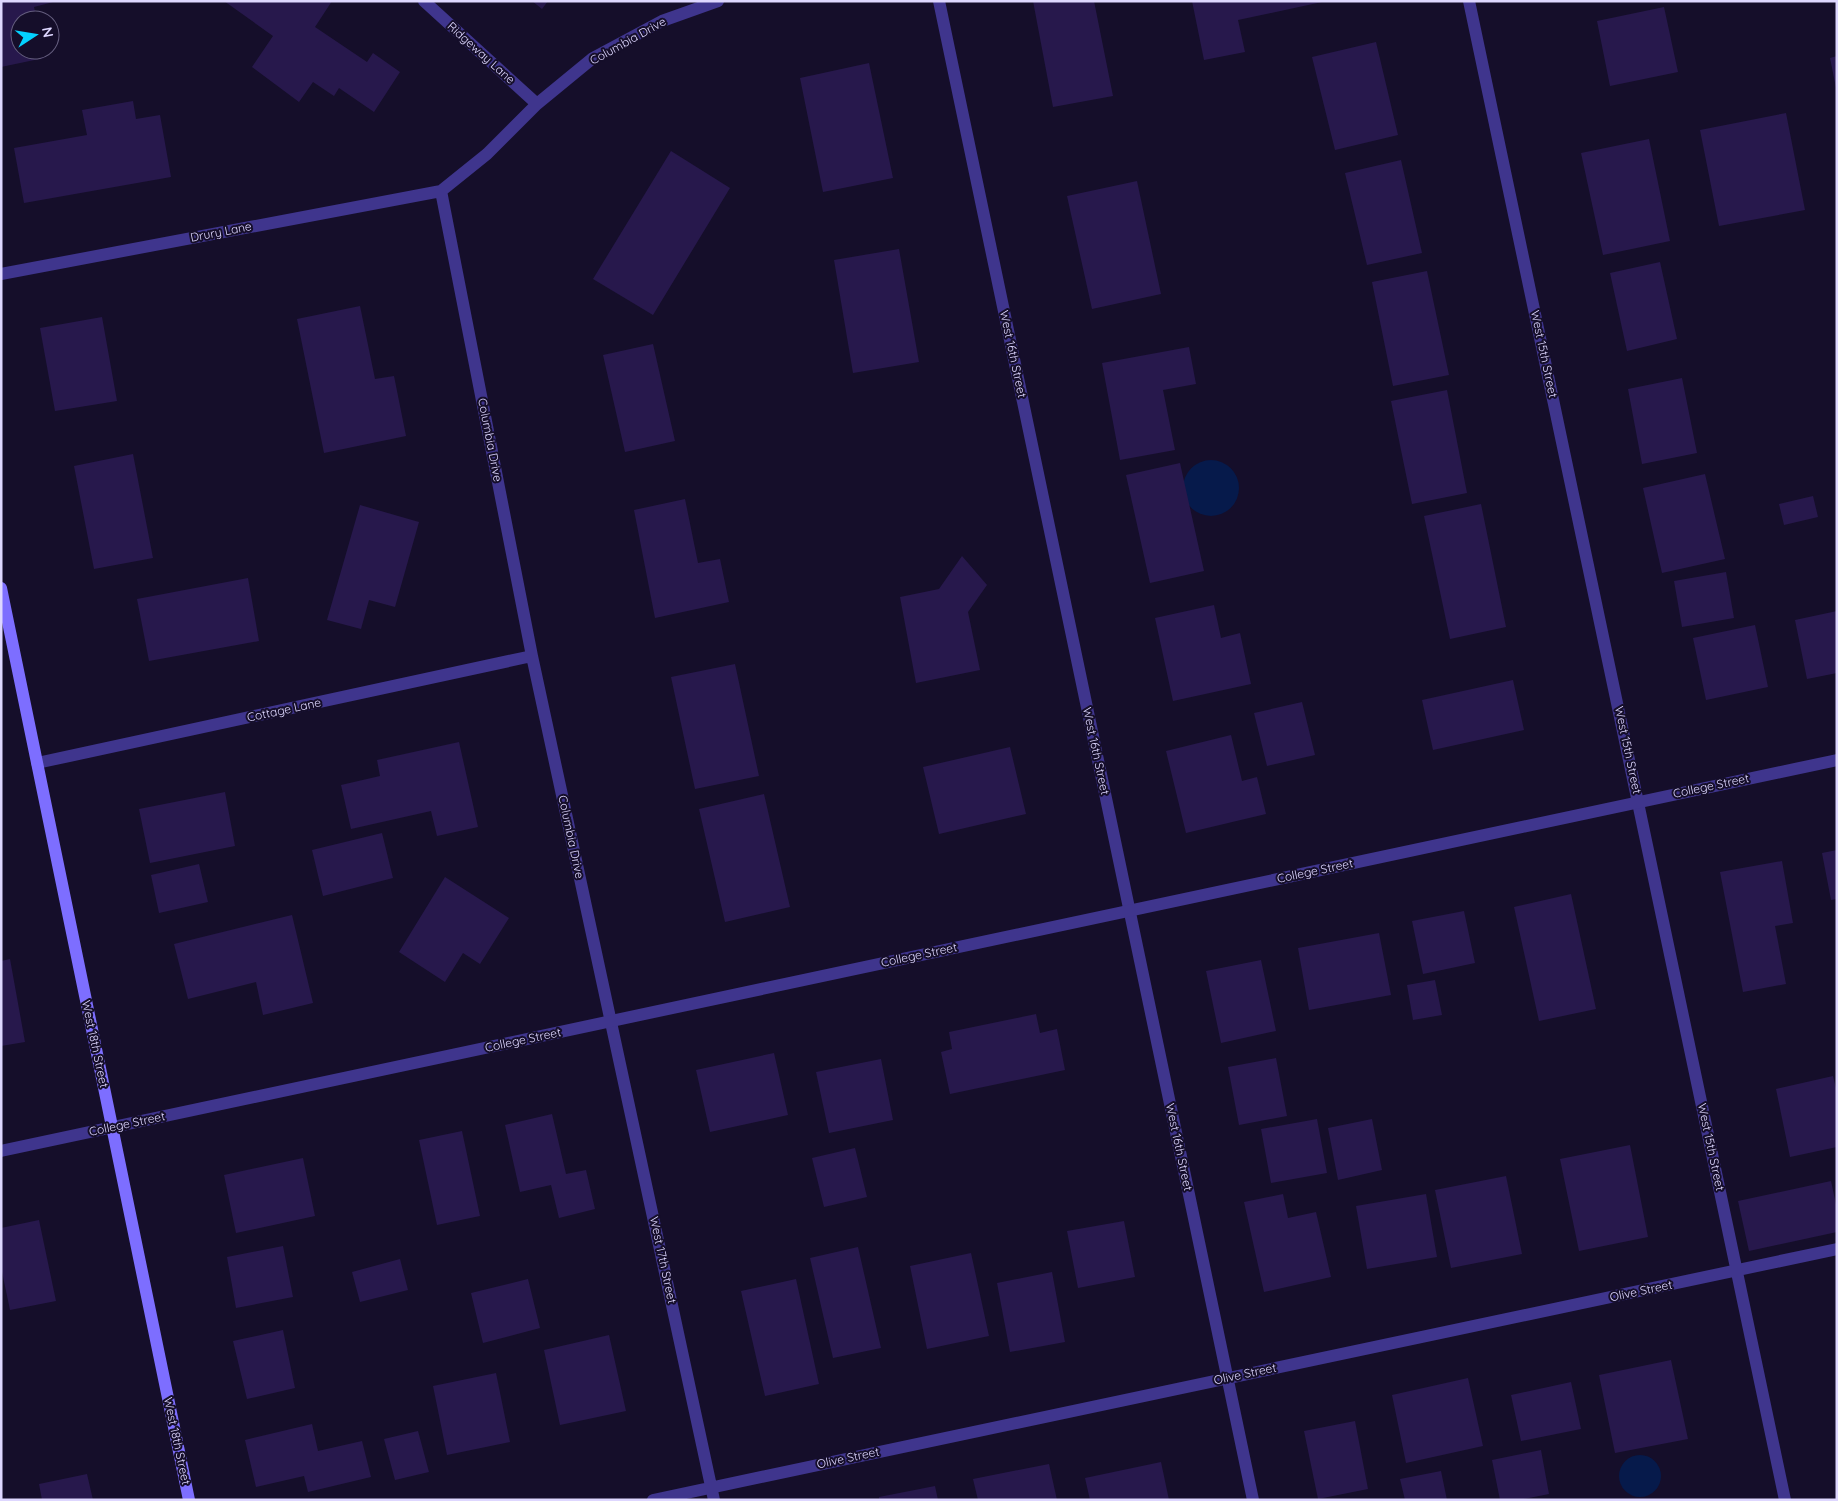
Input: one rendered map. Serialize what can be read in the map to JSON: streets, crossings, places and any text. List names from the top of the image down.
{
  "streets": {
    "main road": ["West 18th Street"],
    "street": [
      "Columbia Drive",
      "Ridgeway Lane",
      "Drury Lane",
      "West 16th Street",
      "West 15th Street",
      "Cottage Lane",
      "College Street",
      "West 17th Street",
      "Olive Street"
    ]
  },
  "crossings": [
    ["Columbia Drive", "Ridgeway Lane"],
    ["Columbia Drive", "Drury Lane"],
    ["Columbia Drive", "Cottage Lane"],
    ["Columbia Drive", "College Street"],
    ["Columbia Drive", "West 17th Street"],
    ["West 16th Street", "College Street"],
    ["West 16th Street", "Olive Street"],
    ["West 15th Street", "College Street"],
    ["West 15th Street", "Olive Street"],
    ["Cottage Lane", "West 18th Street"],
    ["College Street", "West 18th Street"],
    ["College Street", "West 17th Street"],
    ["West 17th Street", "Olive Street"]
  ],
  "north": "right"
}
